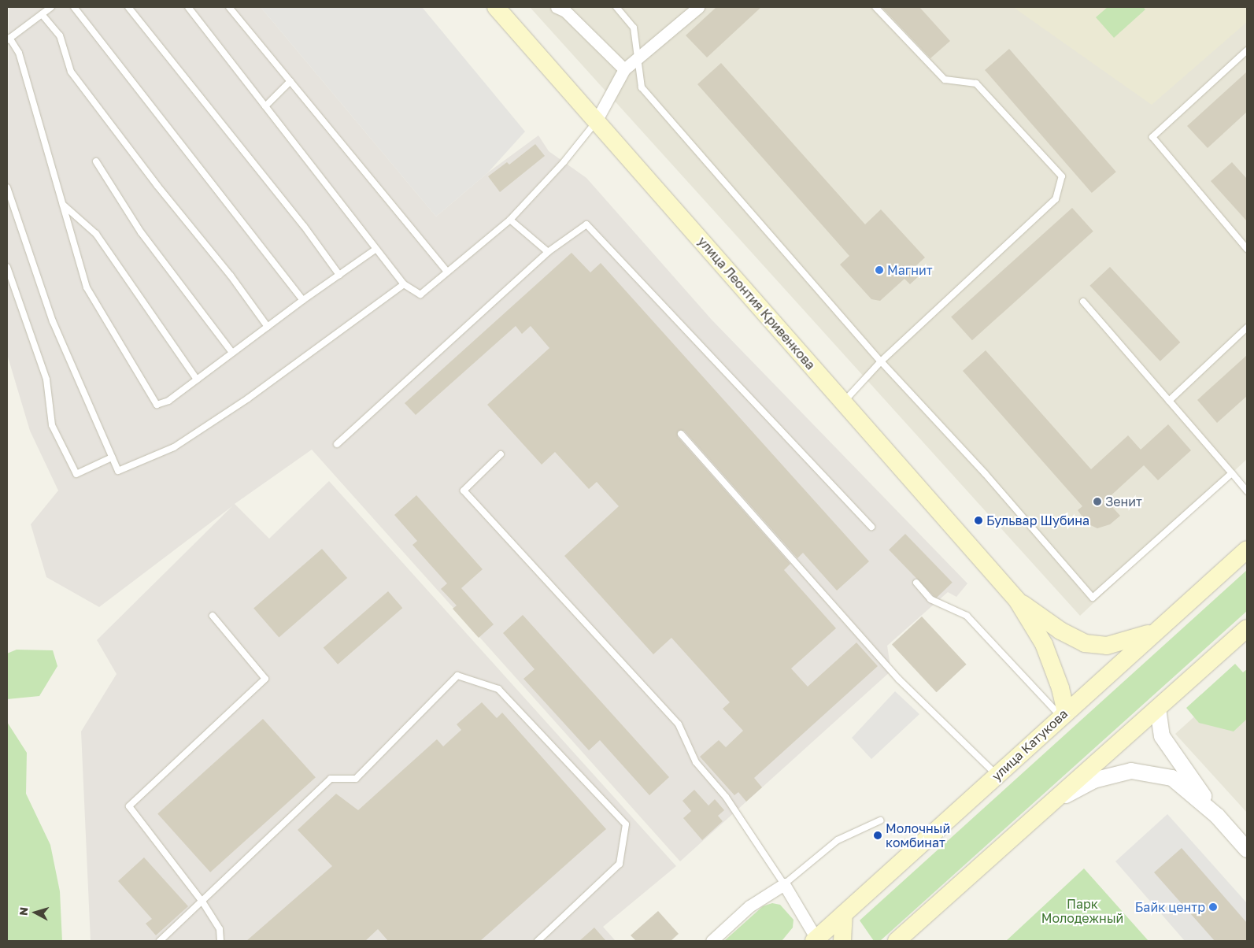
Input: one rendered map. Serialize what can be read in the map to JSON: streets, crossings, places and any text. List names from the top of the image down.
{
  "streets": {
    "main road": ["улица Леонтия Кривенкова", "улица Катукова"]
  },
  "parks": ["Парк Молодежный"],
  "places": [
    "Магнит",
    "Зенит",
    "Бульвар Шубина",
    "Молочный комбинат",
    "Байк центр"
  ],
  "north": "left"
}
